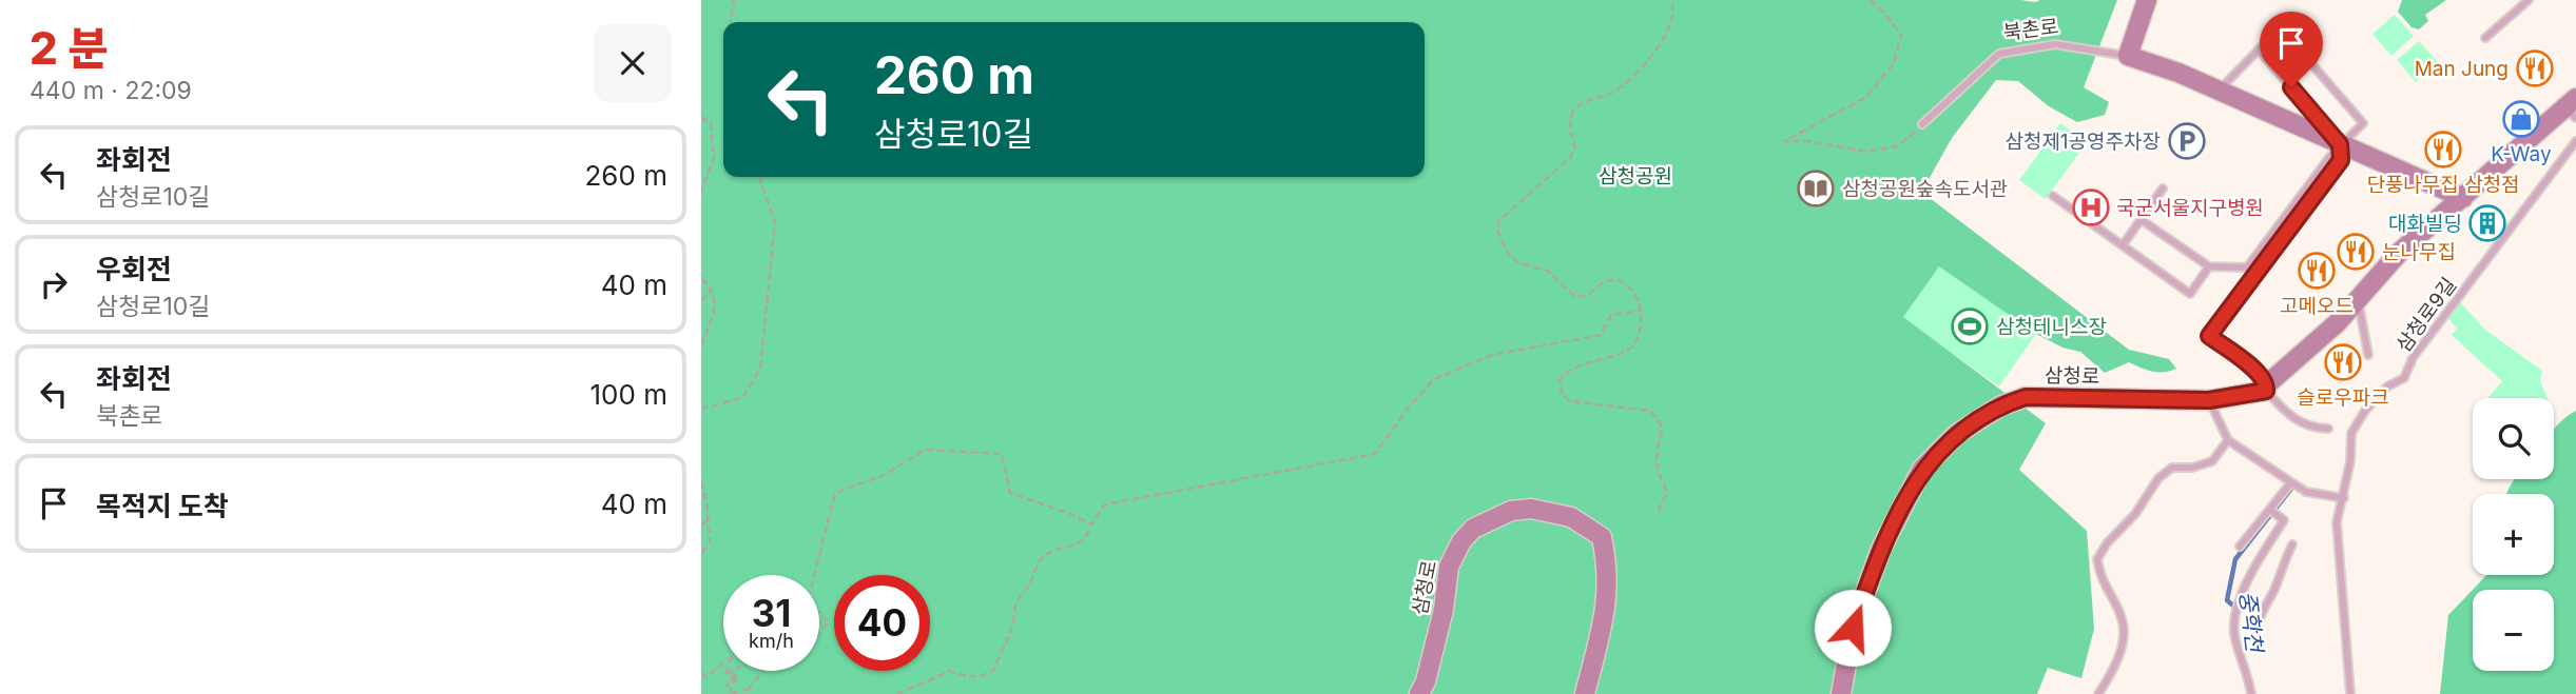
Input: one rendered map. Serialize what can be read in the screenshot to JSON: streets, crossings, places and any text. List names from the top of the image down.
{
  "streets": {
    "street": ["북촌로", "삼청로"],
    "lane": ["삼청로9길"]
  },
  "water": ["중학천"],
  "parks": ["삼청공원"],
  "places": {
    "restaurant": [
      "Man Jung",
      "단풍나무집 삼청점",
      "눈나무집",
      "고메오드",
      "슬로우파크"
    ],
    "shop": ["K-Way"],
    "parking": ["삼청제1공영주차장"],
    "library": ["삼청공원숲속도서관"],
    "hospital": ["국군서울지구병원"],
    "building": ["대화빌딩"],
    "sports": ["삼청테니스장"]
  },
  "page": {
    "heading": ["2 분", "440 m · 22:09"],
    "turn": ["260 m", "삼청로10길"],
    "list": [
      {
        "name": "좌회전",
        "note": "삼청로10길",
        "value": "260 m"
      },
      {
        "name": "우회전",
        "note": "삼청로10길",
        "value": "40 m"
      },
      {
        "name": "좌회전",
        "note": "북촌로",
        "value": "100 m"
      },
      {
        "name": "목적지 도착",
        "value": "40 m"
      }
    ],
    "map_buttons": ["+", "−"],
    "speed": "31 km/h",
    "limit": "40"
  }
}
